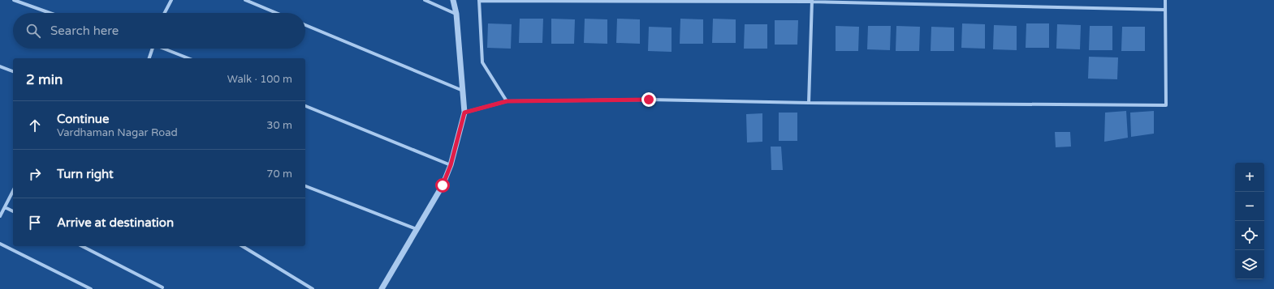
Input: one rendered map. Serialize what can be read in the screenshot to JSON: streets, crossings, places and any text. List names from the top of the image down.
{
  "page": {
    "search": "Search here",
    "heading": ["2 min", "Walk · 100 m"],
    "list": [
      ["Continue", "Vardhaman Nagar Road", "30 m"],
      ["Turn right", "70 m"],
      "Arrive at destination"
    ],
    "map_buttons": ["+", "−"]
  }
}
